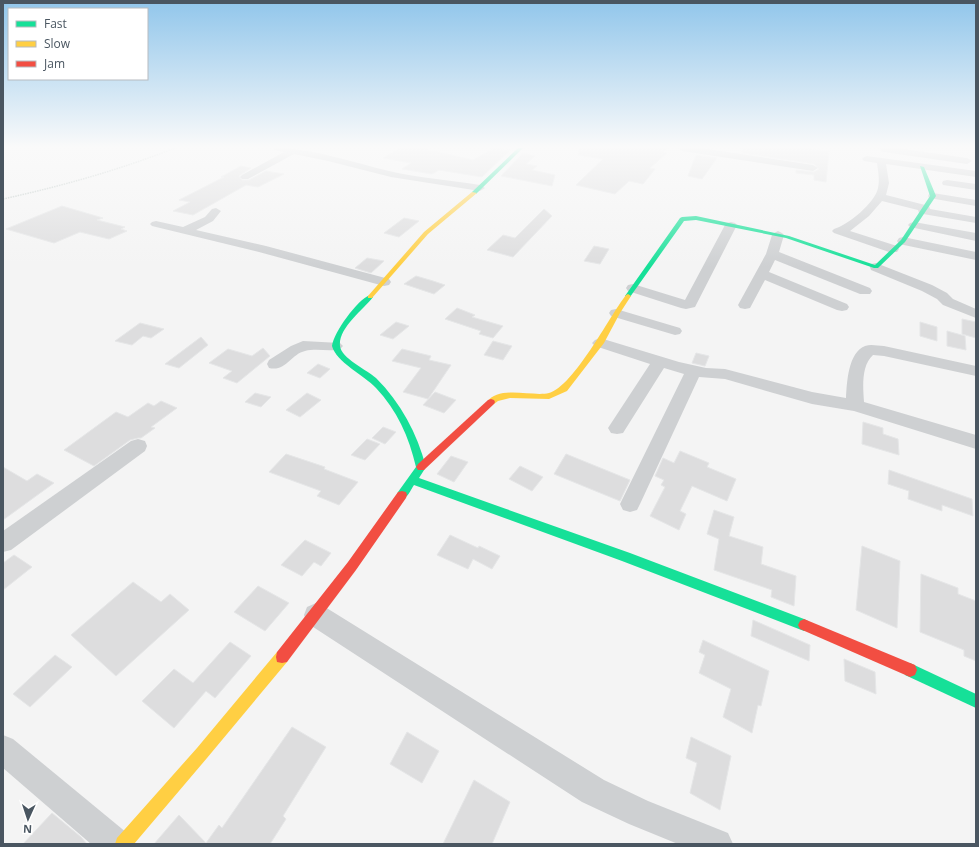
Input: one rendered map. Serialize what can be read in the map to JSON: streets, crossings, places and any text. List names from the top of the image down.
{
  "legend": ["Fast", "Slow", "Jam"],
  "north": "bottom"
}
